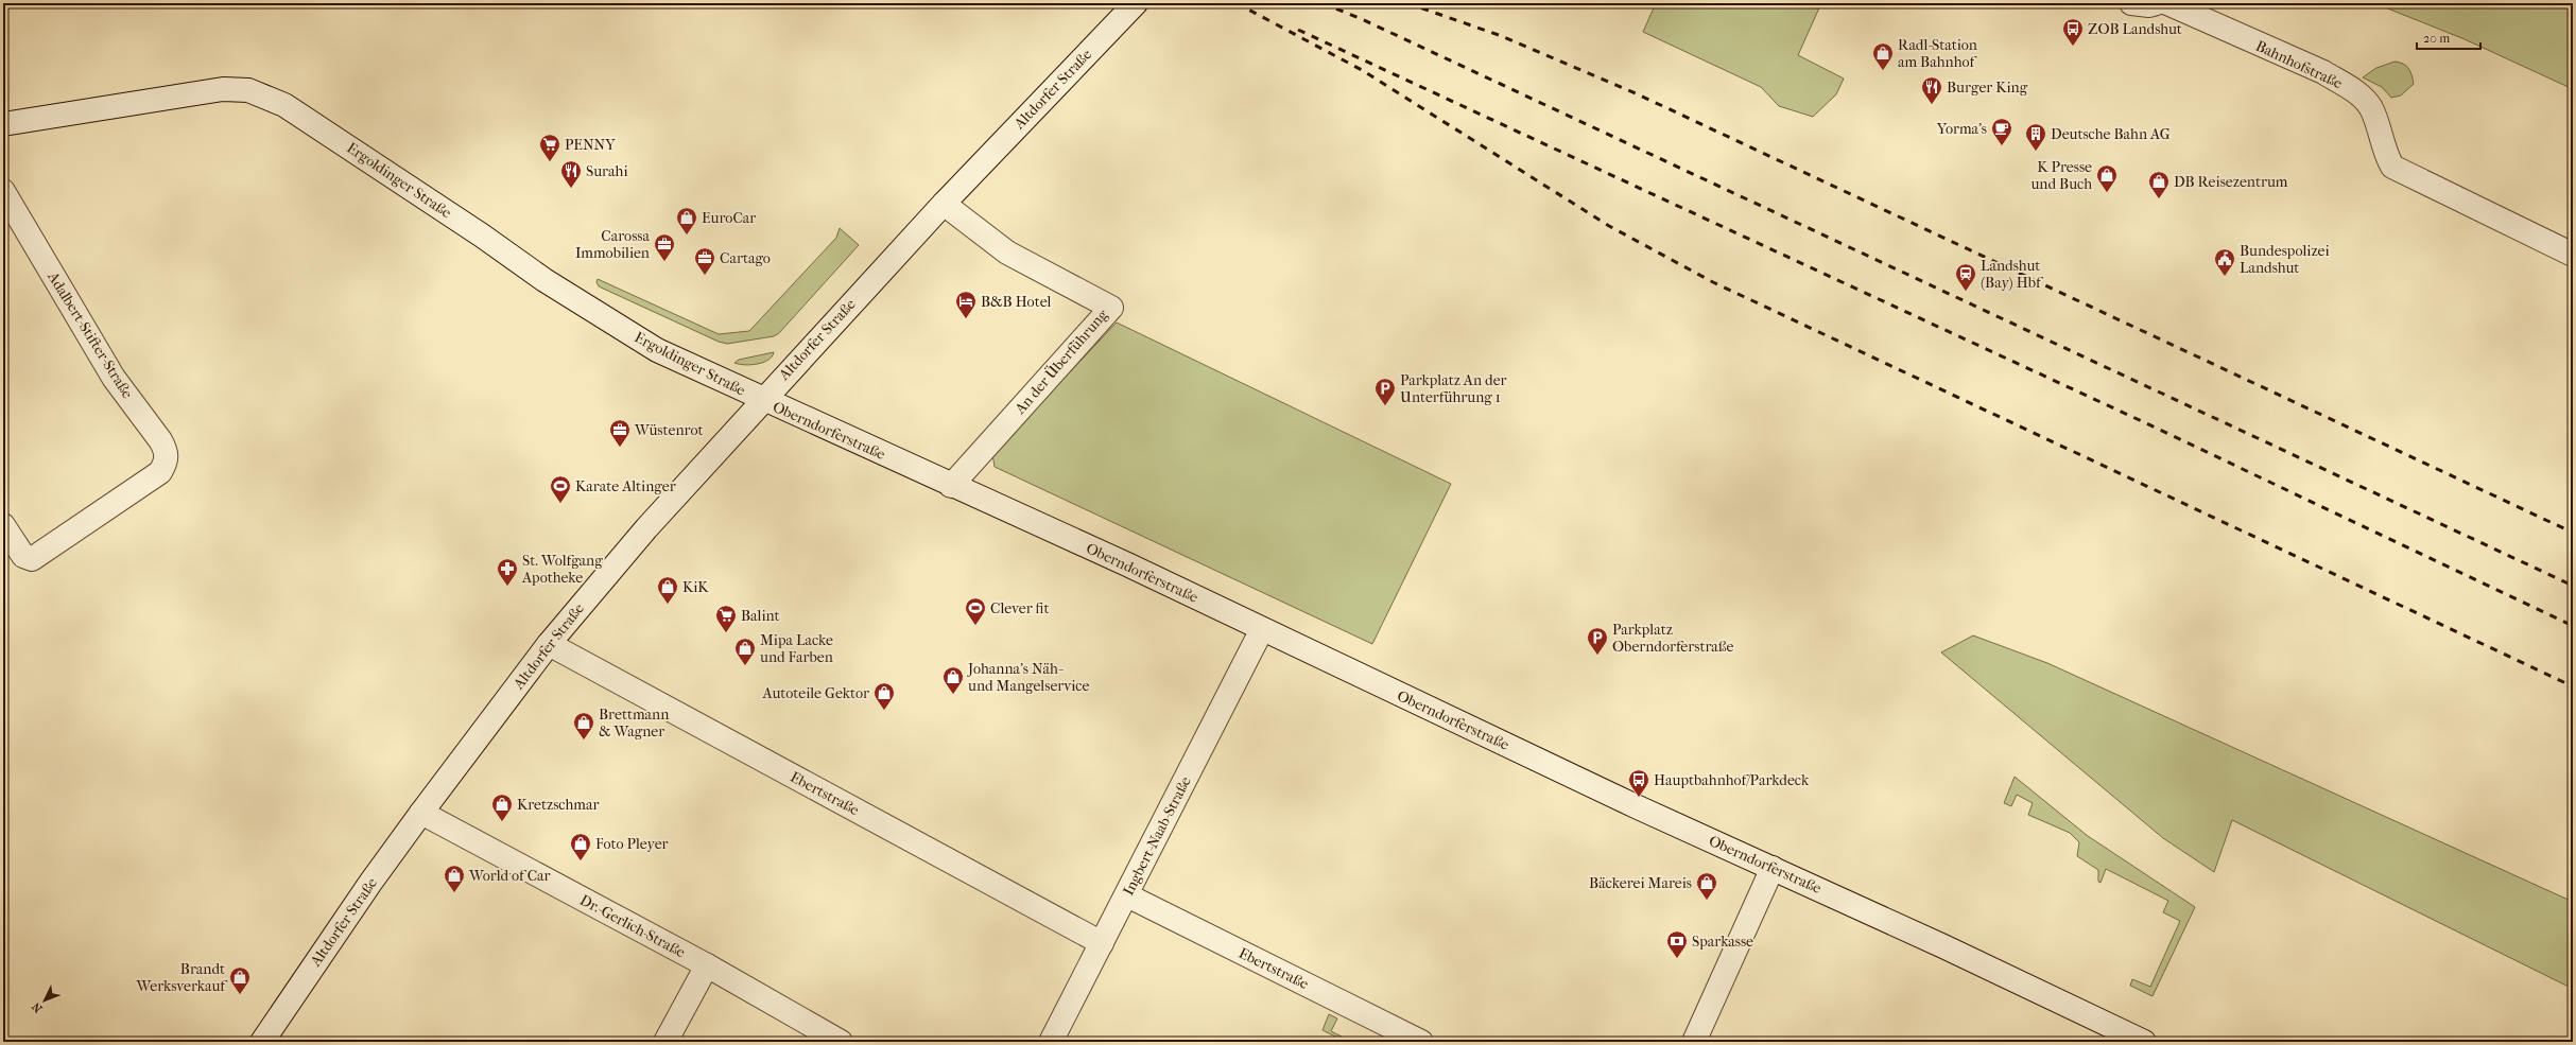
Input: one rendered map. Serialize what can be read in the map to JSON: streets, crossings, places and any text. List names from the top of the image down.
{
  "streets": {
    "main road": [
      "Bahnhofstraße",
      "Altdorfer Straße",
      "Ergoldinger Straße",
      "Adalbert-Stifter-Straße",
      "An der Überführung",
      "Oberndorferstraße",
      "Ebertstraße",
      "Ingbert-Naab-Straße",
      "Dr.-Gerlich-Straße"
    ]
  },
  "crossings": [
    ["Altdorfer Straße", "Ergoldinger Straße"],
    ["Altdorfer Straße", "An der Überführung"],
    ["Altdorfer Straße", "Oberndorferstraße"],
    ["Altdorfer Straße", "Ebertstraße"],
    ["Altdorfer Straße", "Dr.-Gerlich-Straße"],
    ["Ergoldinger Straße", "Oberndorferstraße"],
    ["An der Überführung", "Oberndorferstraße"],
    ["Oberndorferstraße", "Ingbert-Naab-Straße"],
    ["Ebertstraße", "Ingbert-Naab-Straße"]
  ],
  "places": {
    "bus stop": ["ZOB Landshut", "Hauptbahnhof/Parkdeck"],
    "shop": [
      "Radl-Station am Bahnhof",
      "K Presse und Buch",
      "DB Reisezentrum",
      "EuroCar",
      "KiK",
      "Mipa Lacke und Farben",
      "Johanna's Näh- und Mangelservice",
      "Autoteile Gektor",
      "Brettmann & Wagner",
      "Kretzschmar",
      "Foto Pleyer",
      "World of Car",
      "Bäckerei Mareis",
      "Brandt Werksverkauf"
    ],
    "restaurant": ["Burger King", "Surahi"],
    "cafe": ["Yorma's"],
    "building": ["Deutsche Bahn AG"],
    "supermarket": ["PENNY", "Balint"],
    "office": ["Carossa Immobilien", "Cartago", "Wüstenrot"],
    "public building": ["Bundespolizei Landshut"],
    "station": ["Landshut (Bay) Hbf"],
    "hotel": ["B&B Hotel"],
    "parking": ["Parkplatz An der Unterführung 1", "Parkplatz Oberndorferstraße"],
    "sports": ["Karate Altinger", "Clever fit"],
    "pharmacy": ["St. Wolfgang Apotheke"],
    "bank": ["Sparkasse"]
  },
  "scale_bar": "20 m",
  "north": "bottom left"
}
